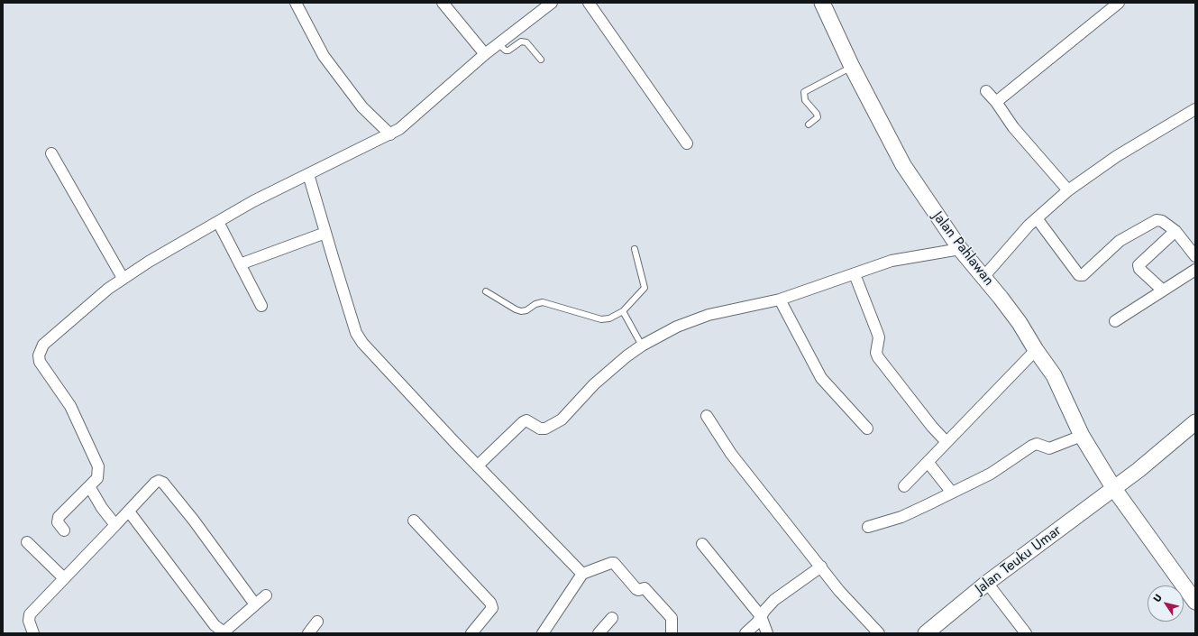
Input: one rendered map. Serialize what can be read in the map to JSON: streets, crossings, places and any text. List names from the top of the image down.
{
  "streets": {
    "main road": ["Jalan Pahlawan", "Jalan Teuku Umar"]
  },
  "crossings": [
    ["Jalan Pahlawan", "Jalan Teuku Umar"]
  ],
  "north": "top left"
}
